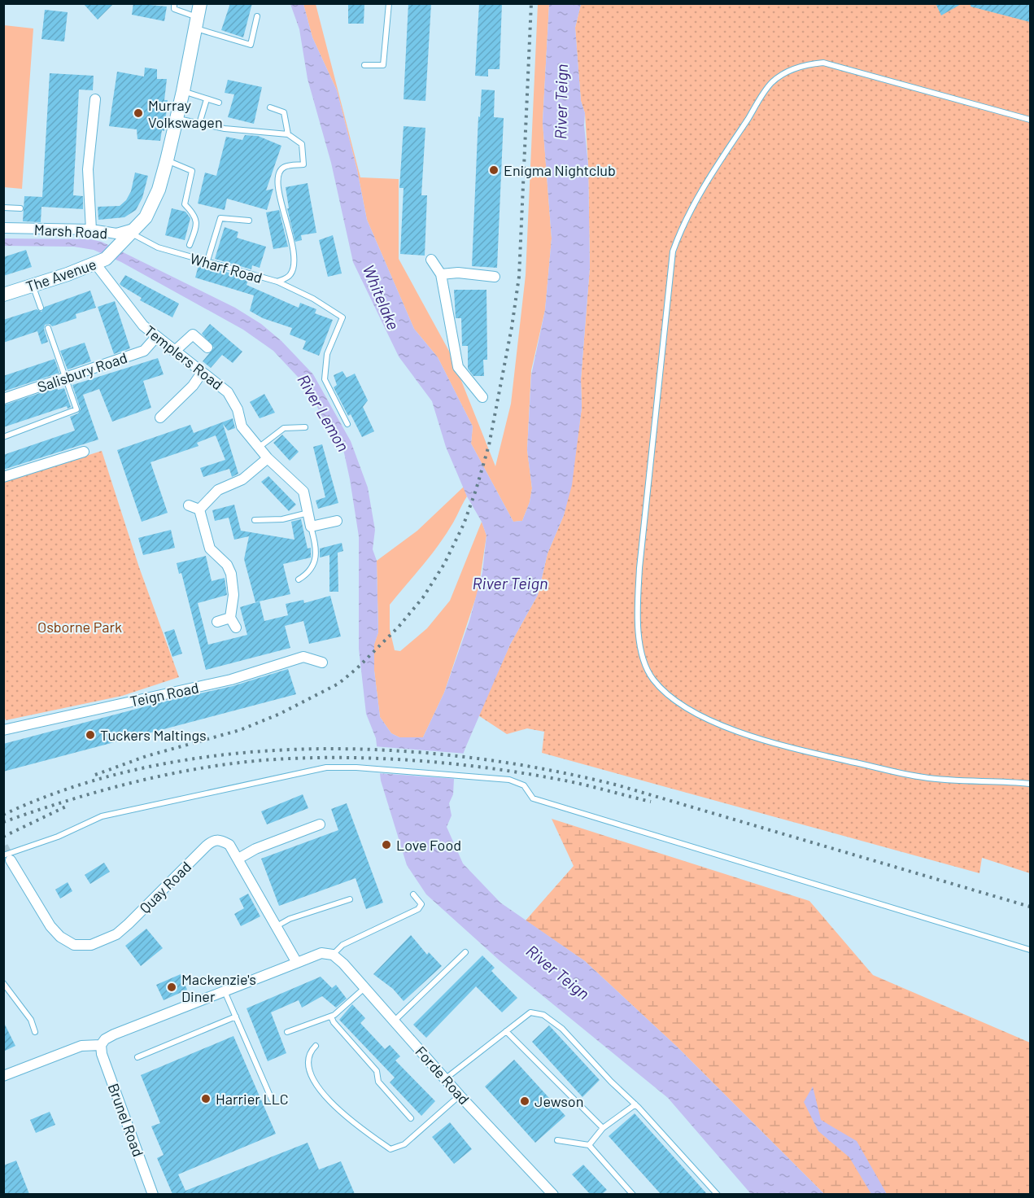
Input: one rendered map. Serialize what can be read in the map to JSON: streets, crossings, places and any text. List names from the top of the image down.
{
  "streets": {
    "main road": ["The Avenue"],
    "street": [
      "Marsh Road",
      "Templers Road",
      "Salisbury Road",
      "Teign Road",
      "Quay Road",
      "Forde Road",
      "Brunel Road"
    ],
    "lane": ["Wharf Road"]
  },
  "crossings": [
    ["Marsh Road", "Wharf Road"],
    ["Marsh Road", "The Avenue"],
    ["Wharf Road", "The Avenue"],
    ["The Avenue", "Templers Road"],
    ["Templers Road", "Salisbury Road"]
  ],
  "water": ["River Teign", "Whitelake", "River Lemon"],
  "parks": ["Osborne Park"],
  "places": [
    "Murray Volkswagen",
    "Enigma Nightclub",
    "Tuckers Maltings",
    "Love Food",
    "Mackenzie's Diner",
    "Harrier LLC",
    "Jewson"
  ]
}
